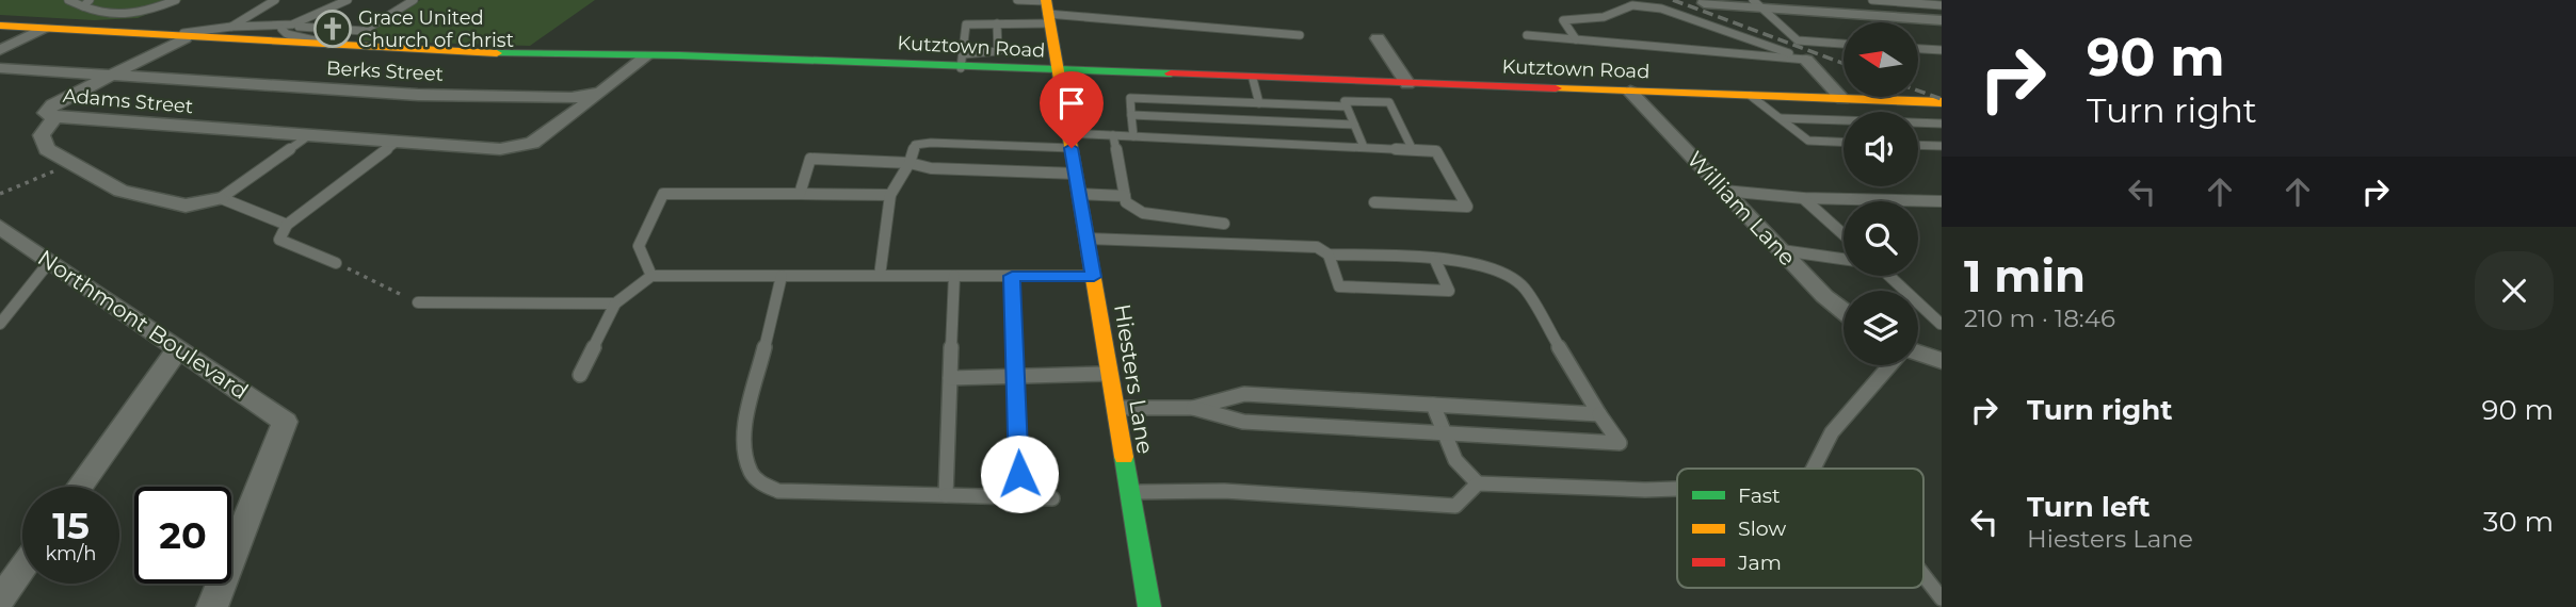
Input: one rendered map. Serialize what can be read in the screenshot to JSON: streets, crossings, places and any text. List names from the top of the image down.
{
  "streets": {
    "main road": ["Kutztown Road", "Hiesters Lane"],
    "street": [
      "Berks Street",
      "Adams Street",
      "William Lane",
      "Northmont Boulevard"
    ]
  },
  "crossings": [
    ["Kutztown Road", "William Lane"],
    ["Kutztown Road", "Hiesters Lane"],
    ["Berks Street", "Adams Street"]
  ],
  "places": {
    "church": ["Grace United Church of Christ"]
  },
  "legend": ["Fast", "Slow", "Jam"],
  "north": "left",
  "page": {
    "turn": ["90 m", "Turn right"],
    "heading": ["1 min", "210 m · 18:46"],
    "list": [
      {
        "name": "Turn right",
        "value": "90 m"
      },
      {
        "name": "Turn left",
        "note": "Hiesters Lane",
        "value": "30 m"
      }
    ],
    "speed": "15 km/h",
    "limit": "20"
  }
}
